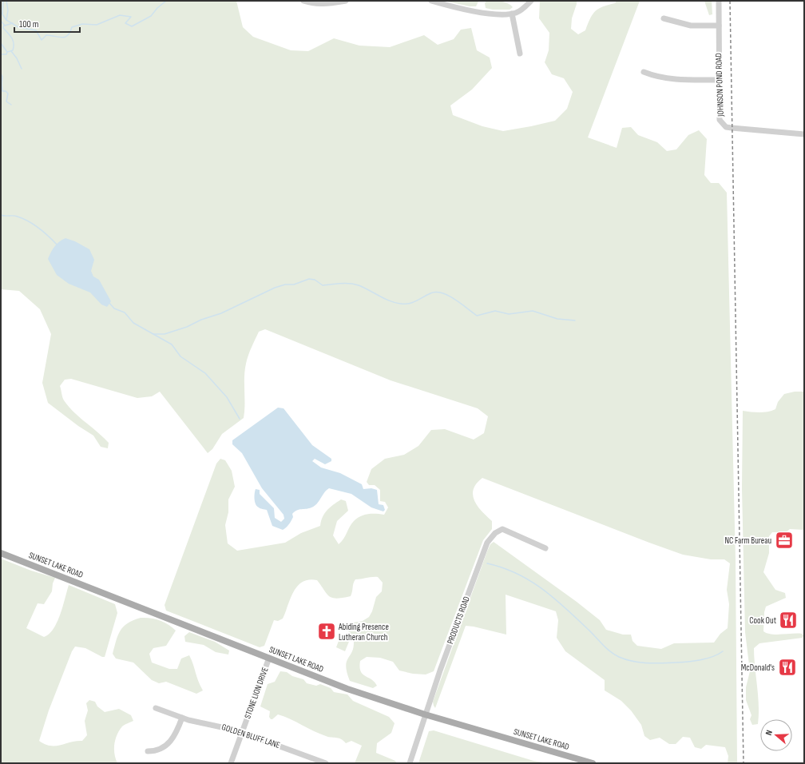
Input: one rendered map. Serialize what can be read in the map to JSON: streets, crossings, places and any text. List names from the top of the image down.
{
  "streets": {
    "main road": ["SUNSET LAKE ROAD"],
    "street": [
      "JOHNSON POND ROAD",
      "PRODUCTS ROAD",
      "STONE LION DRIVE",
      "GOLDEN BLUFF LANE"
    ]
  },
  "crossings": [
    ["SUNSET LAKE ROAD", "PRODUCTS ROAD"],
    ["SUNSET LAKE ROAD", "STONE LION DRIVE"],
    ["STONE LION DRIVE", "GOLDEN BLUFF LANE"]
  ],
  "places": {
    "office": ["NC Farm Bureau"],
    "restaurant": ["Cook Out", "McDonald's"],
    "church": ["Abiding Presence Lutheran Church"]
  },
  "scale_bar": "100 m",
  "north": "left"
}
